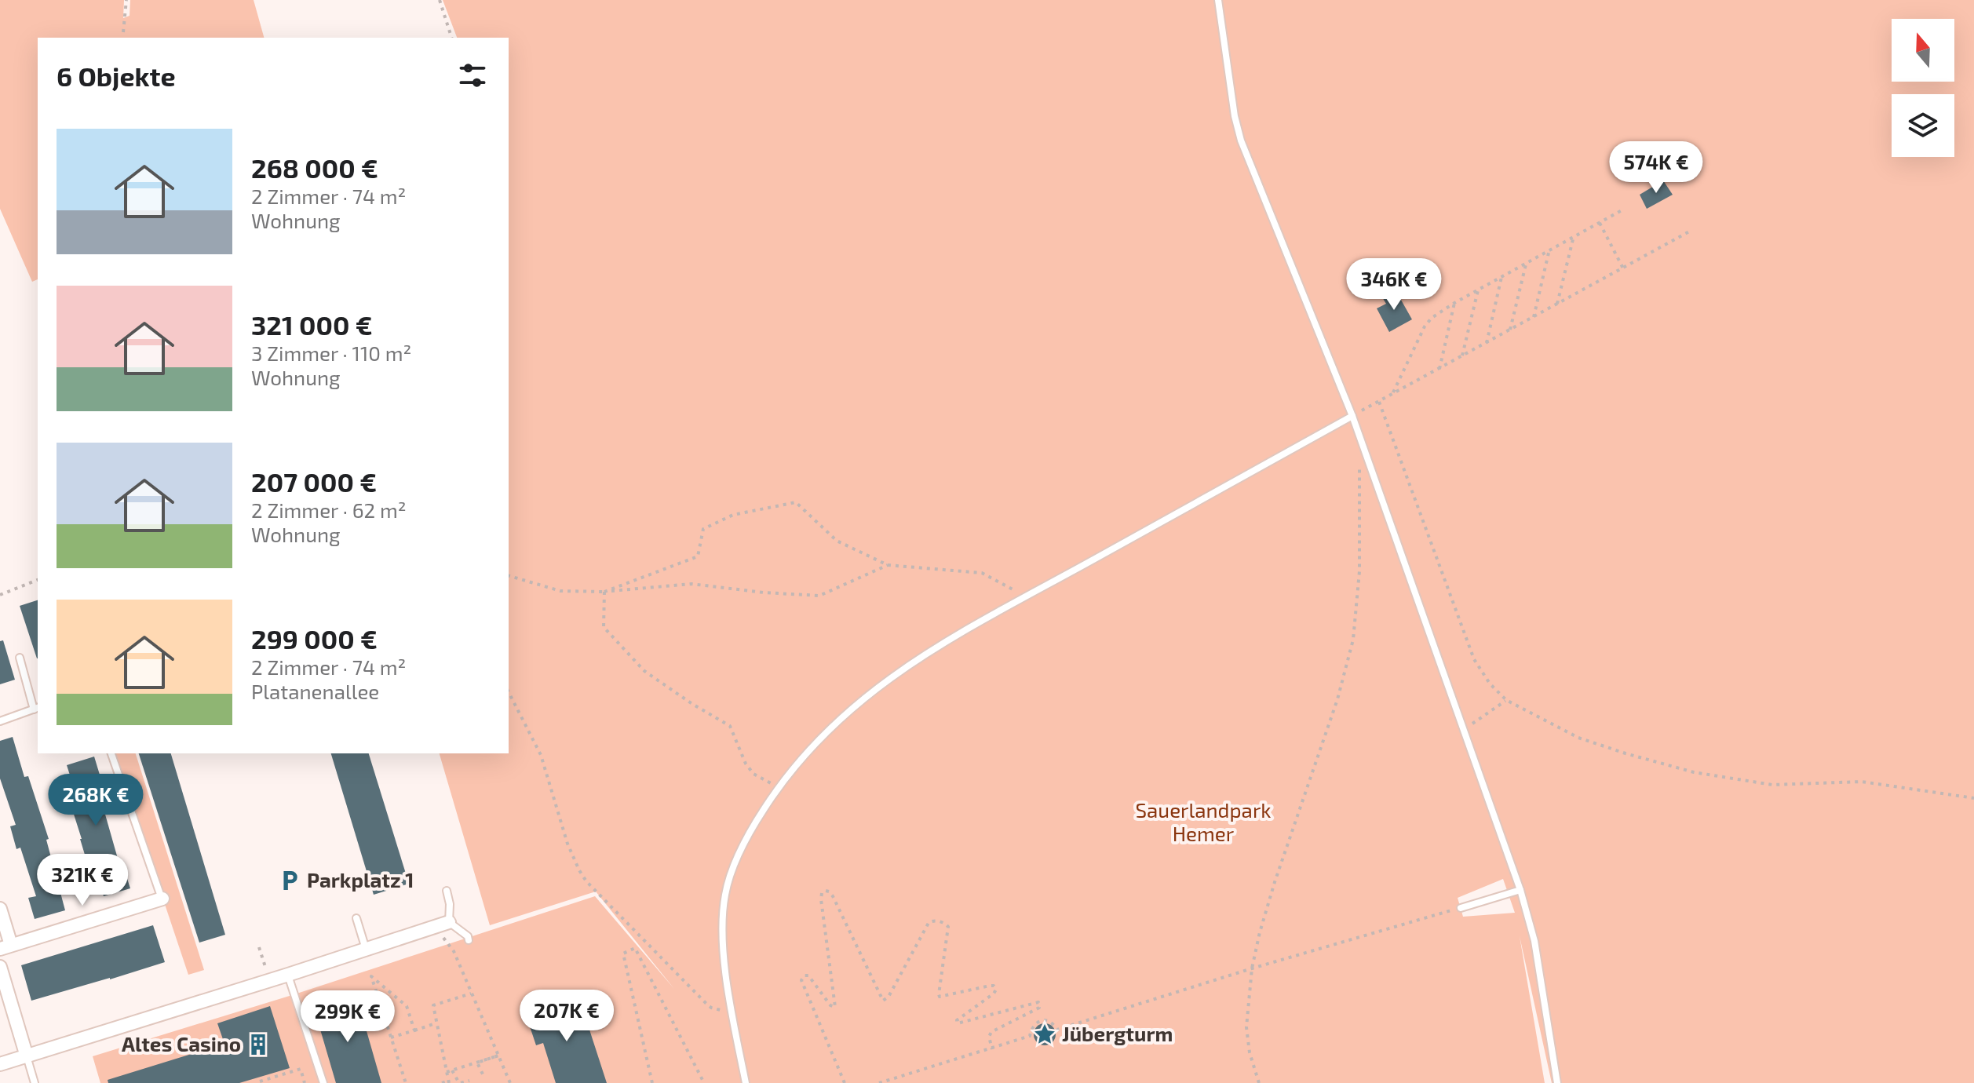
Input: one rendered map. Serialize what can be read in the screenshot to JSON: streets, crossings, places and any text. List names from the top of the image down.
{
  "parks": ["Sauerlandpark Hemer"],
  "places": {
    "parking": ["Parkplatz 1"],
    "place": ["Jübergturm"],
    "building": ["Altes Casino"]
  },
  "north": "top",
  "page": {
    "heading": "6 Objekte",
    "list": [
      {
        "name": "268 000 €",
        "note": "2 Zimmer · 74 m² · Wohnung"
      },
      {
        "name": "321 000 €",
        "note": "3 Zimmer · 110 m² · Wohnung"
      },
      {
        "name": "207 000 €",
        "note": "2 Zimmer · 62 m² · Wohnung"
      },
      {
        "name": "299 000 €",
        "note": "2 Zimmer · 74 m² · Platanenallee"
      }
    ],
    "price": [
      "574K €",
      "346K €",
      "268K €",
      "321K €",
      "207K €",
      "299K €"
    ]
  }
}
